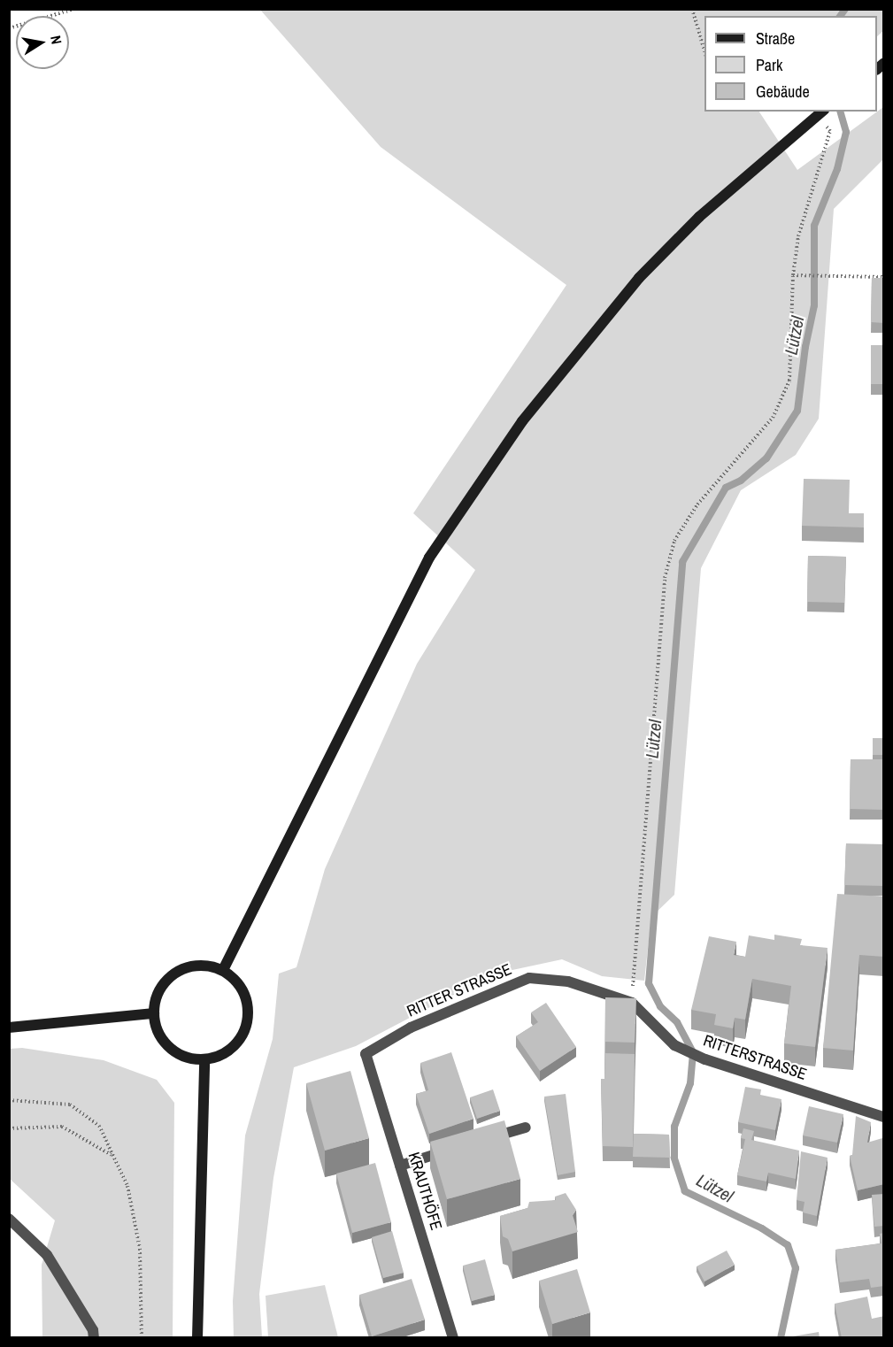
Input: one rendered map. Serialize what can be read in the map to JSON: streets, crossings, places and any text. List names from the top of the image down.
{
  "streets": {
    "street": ["RITTER STRASSE", "RITTERSTRASSE", "KRAUTHÖFE"]
  },
  "crossings": [
    ["RITTER STRASSE", "RITTERSTRASSE"],
    ["RITTER STRASSE", "KRAUTHÖFE"]
  ],
  "water": ["Lützel"],
  "legend": ["Straße", "Park", "Gebäude"],
  "north": "right"
}
